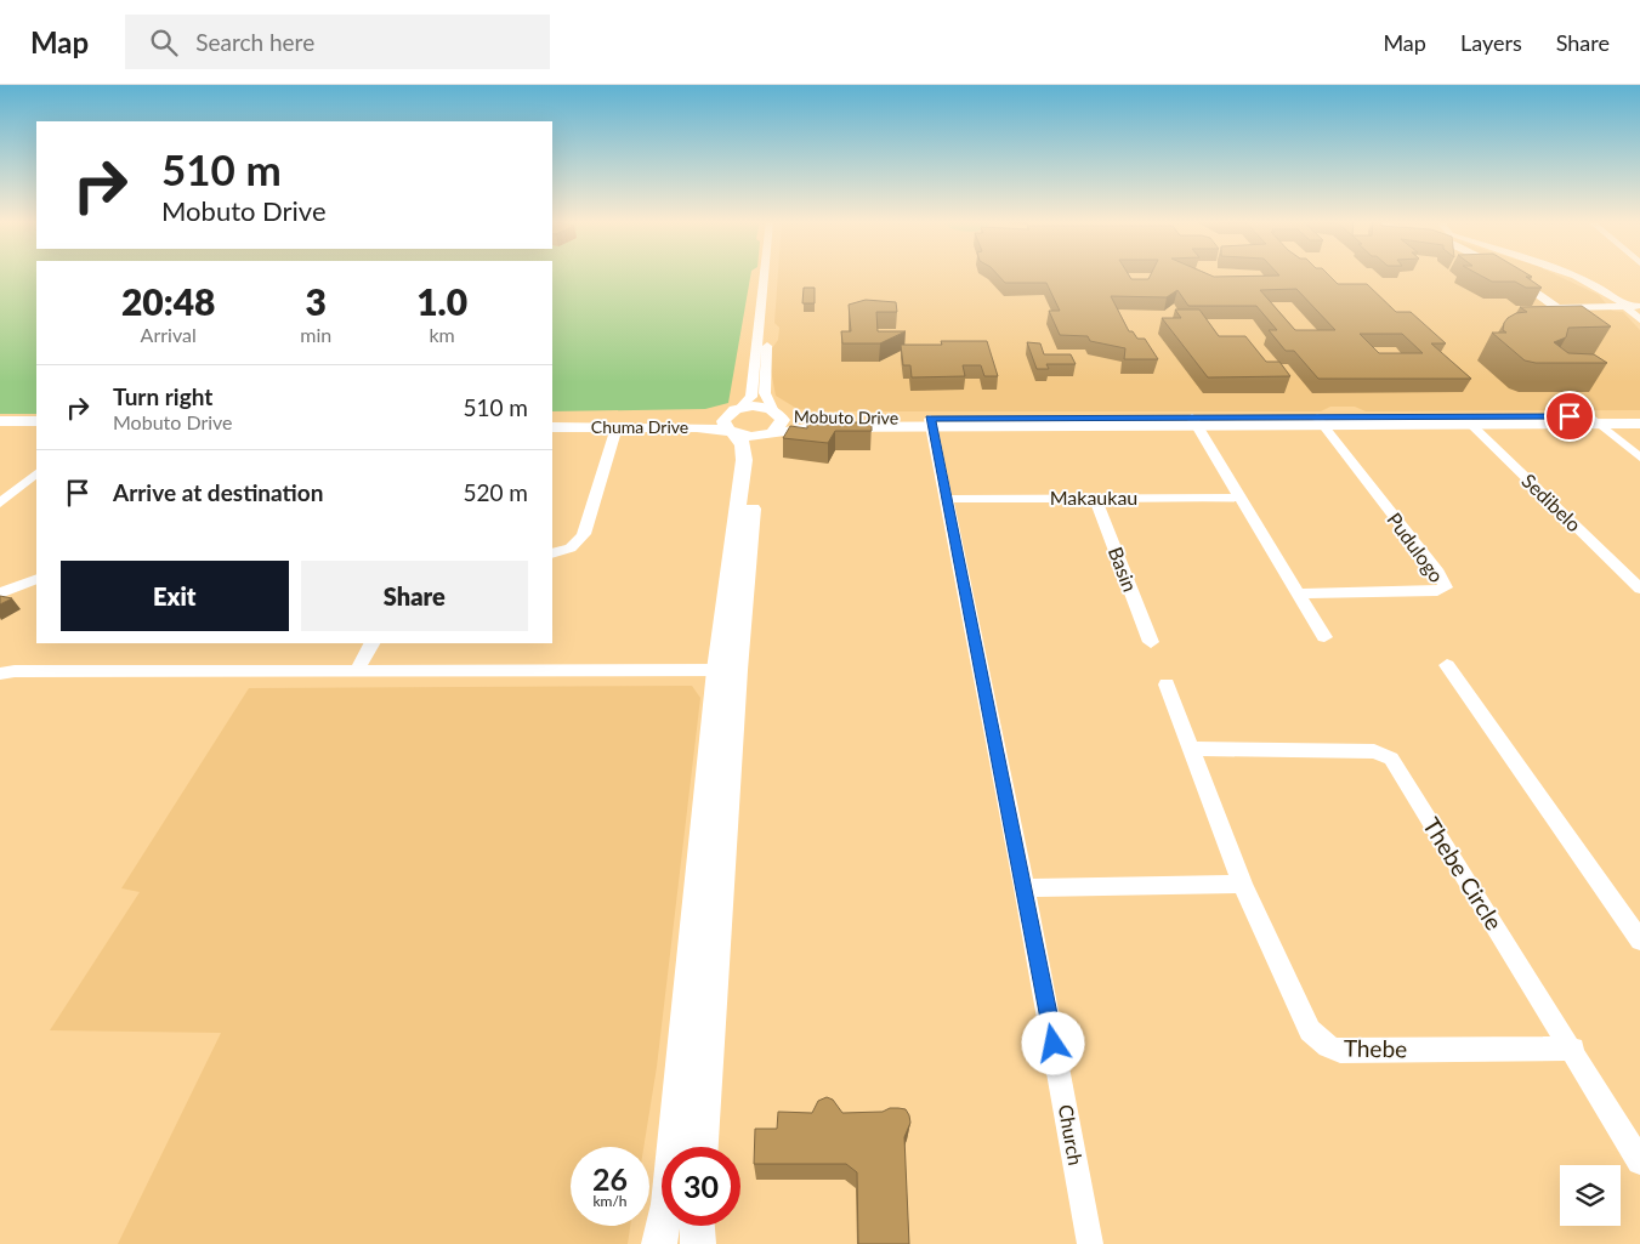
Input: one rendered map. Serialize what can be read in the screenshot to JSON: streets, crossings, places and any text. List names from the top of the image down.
{
  "streets": {
    "main road": ["Chuma Drive"],
    "street": [
      "Makaukau",
      "Sedibelo",
      "Pudulogo",
      "Basin",
      "Thebe Circle",
      "Thebe",
      "Church"
    ]
  },
  "crossings": [
    ["Makaukau", "Basin"],
    ["Makaukau", "Church"],
    ["Thebe Circle", "Thebe"]
  ],
  "page": {
    "header": "Map",
    "search": "Search here",
    "nav": ["Map", "Layers", "Share"],
    "turn": ["510 m", "Mobuto Drive"],
    "eta": [
      "20:48",
      "Arrival",
      "3",
      "min",
      "1.0",
      "km"
    ],
    "list": [
      {
        "name": "Turn right",
        "note": "Mobuto Drive",
        "value": "510 m"
      },
      {
        "name": "Arrive at destination",
        "value": "520 m"
      }
    ],
    "buttons": ["Exit", "Share"],
    "speed": "26 km/h",
    "limit": "30"
  }
}
